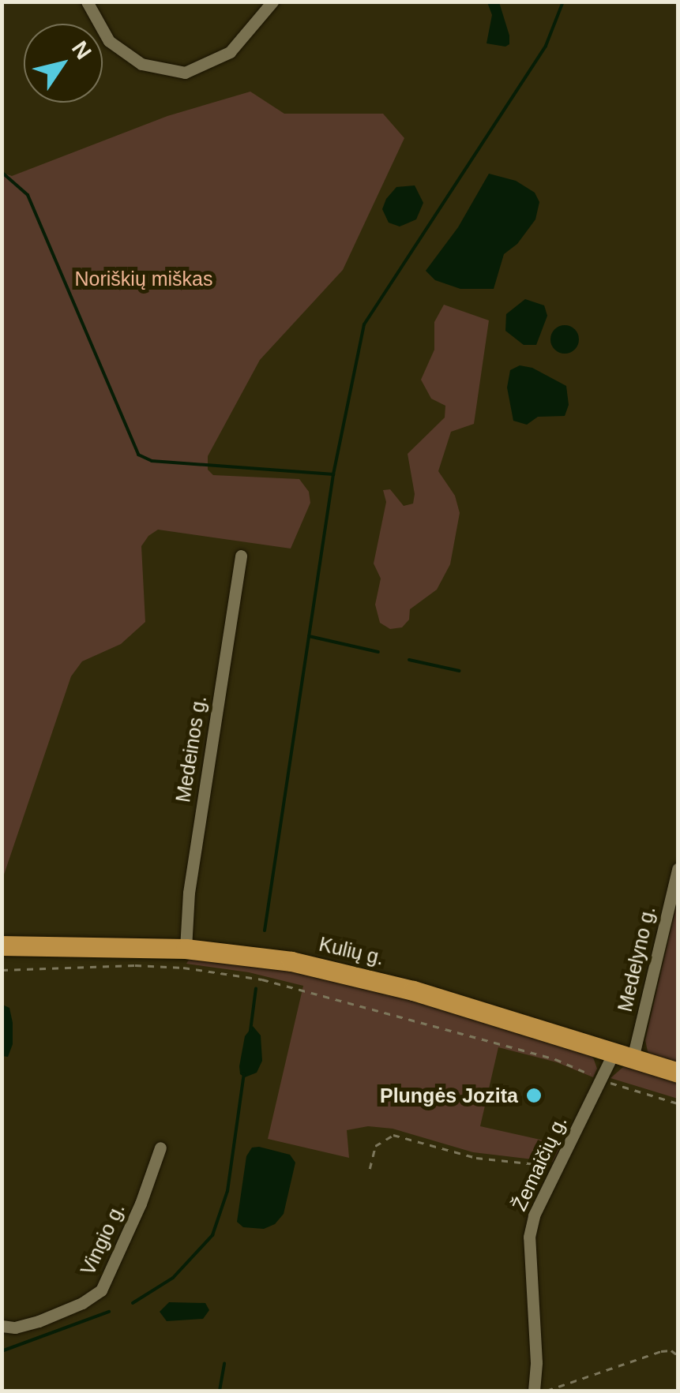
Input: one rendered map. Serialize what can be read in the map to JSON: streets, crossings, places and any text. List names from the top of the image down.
{
  "streets": {
    "main road": ["Kulių g."],
    "street": [
      "Medeinos g.",
      "Medelyno g.",
      "Žemaičių g.",
      "Vingio g."
    ]
  },
  "crossings": [
    ["Medeinos g.", "Kulių g."],
    ["Kulių g.", "Medelyno g."],
    ["Kulių g.", "Žemaičių g."],
    ["Medelyno g.", "Žemaičių g."]
  ],
  "parks": ["Noriškių miškas"],
  "places": ["Plungės Jozita"],
  "north": "top right"
}
